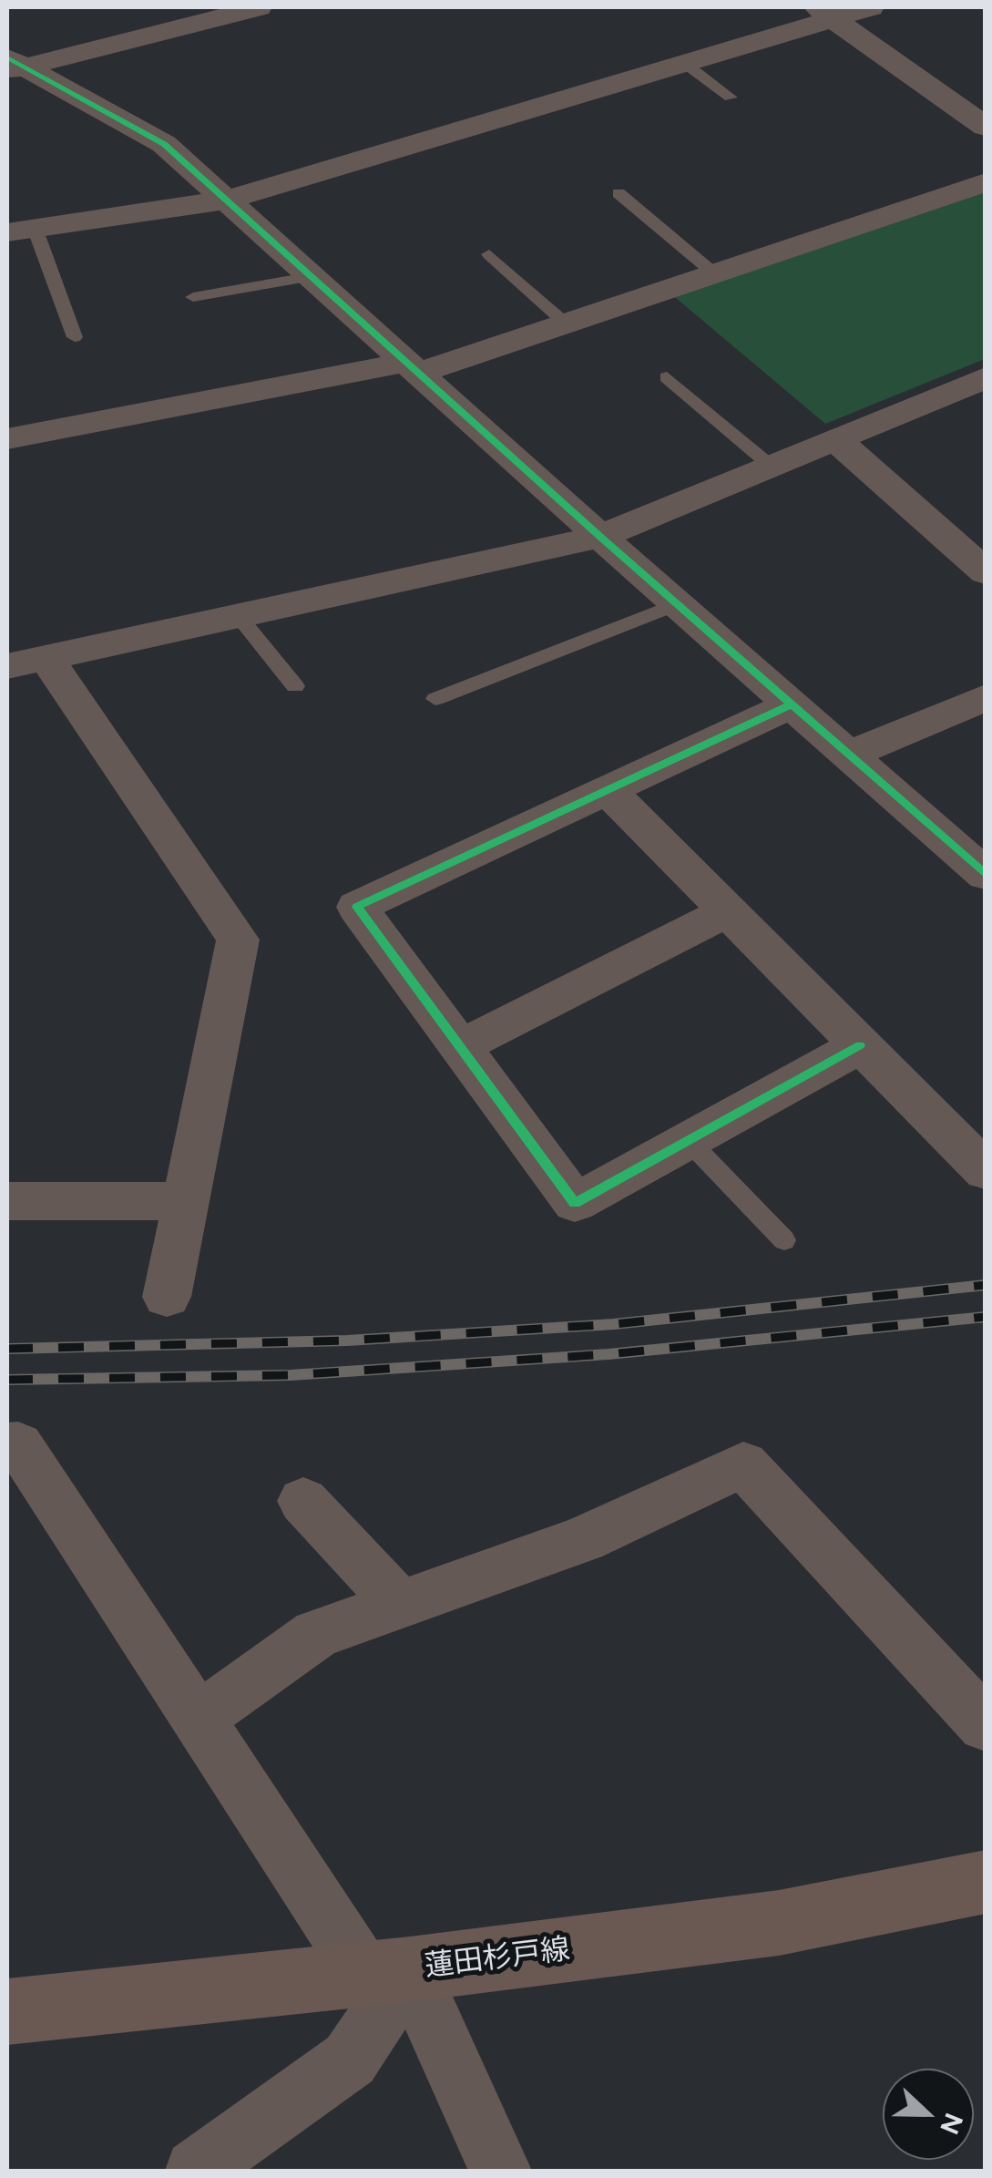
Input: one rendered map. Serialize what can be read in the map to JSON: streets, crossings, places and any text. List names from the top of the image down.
{
  "streets": {
    "main road": ["蓮田杉戸線"]
  },
  "north": "right"
}
